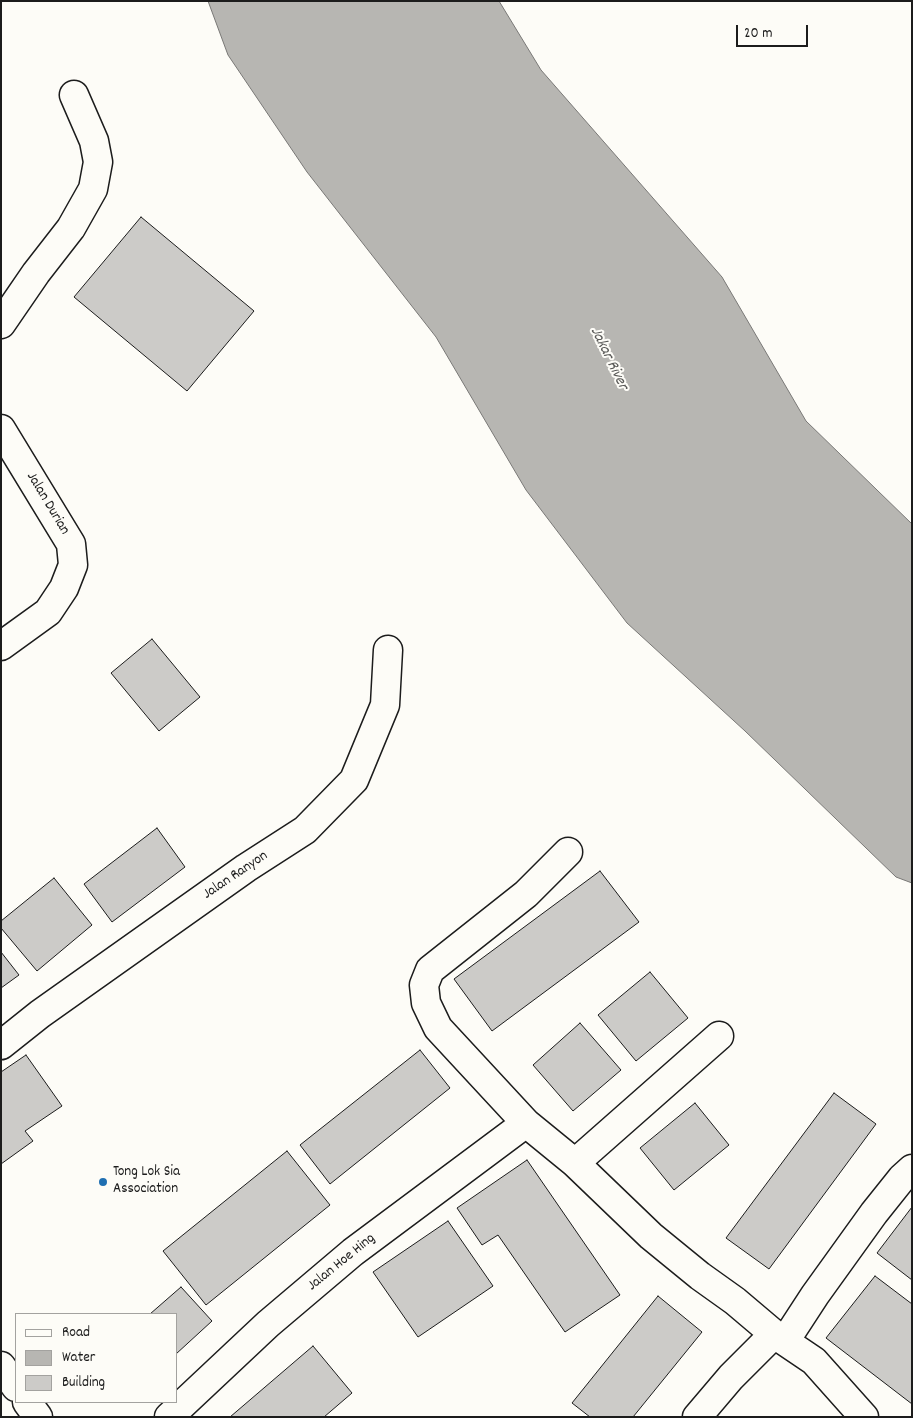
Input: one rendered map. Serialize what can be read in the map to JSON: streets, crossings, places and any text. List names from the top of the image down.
{
  "streets": {
    "street": ["Jalan Durian", "Jalan Ranyon", "Jalan Hoe Hing"]
  },
  "water": ["Jakar River"],
  "places": ["Tong Lok Sia Association"],
  "legend": ["Road", "Water", "Building"],
  "scale_bar": "20 m"
}
